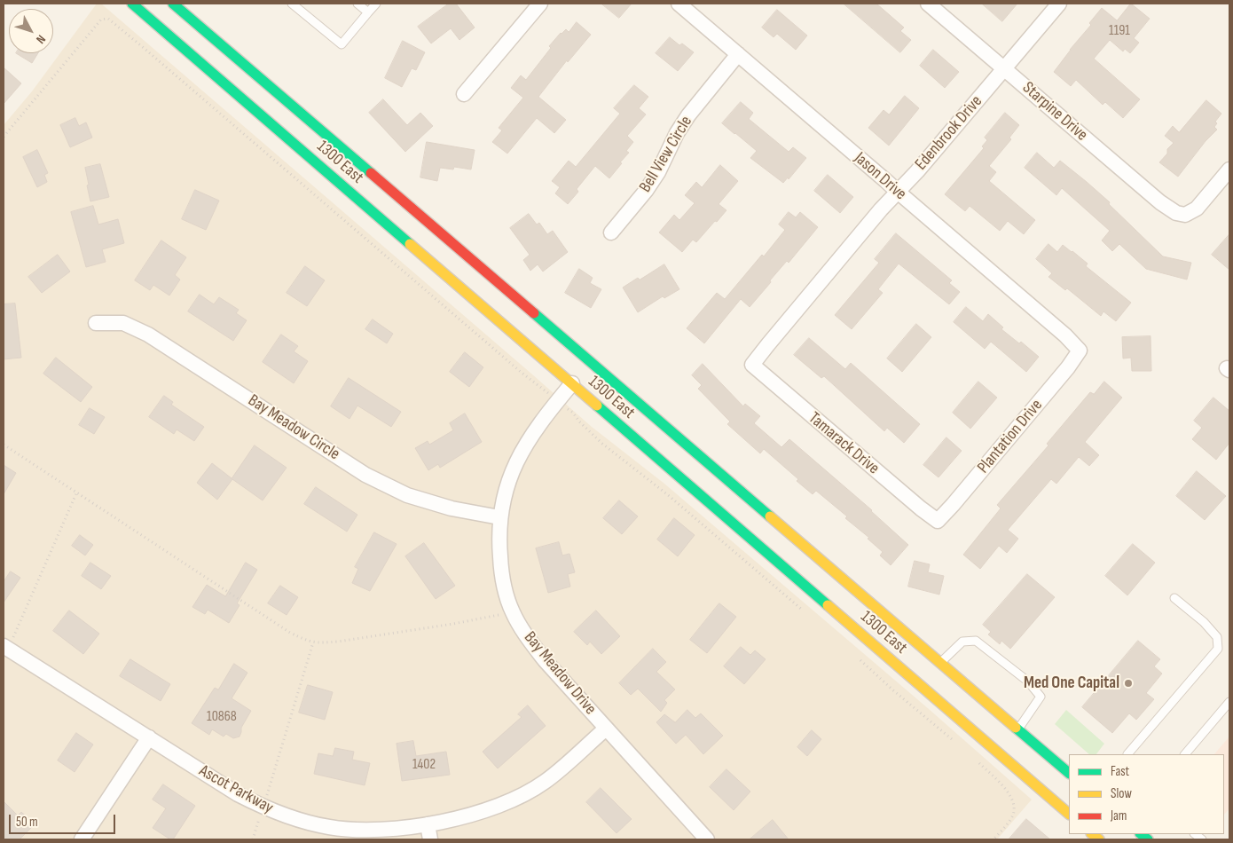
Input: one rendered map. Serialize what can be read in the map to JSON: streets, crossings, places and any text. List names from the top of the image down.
{
  "streets": {
    "main road": ["1300 East"],
    "street": [
      "Starpine Drive",
      "Edenbrook Drive",
      "Bell View Circle",
      "Jason Drive",
      "Bay Meadow Circle",
      "Plantation Drive",
      "Tamarack Drive",
      "Bay Meadow Drive",
      "Ascot Parkway"
    ]
  },
  "crossings": [
    ["Starpine Drive", "Edenbrook Drive"],
    ["Edenbrook Drive", "Jason Drive"],
    ["Edenbrook Drive", "Tamarack Drive"],
    ["Bell View Circle", "Jason Drive"],
    ["1300 East", "Bay Meadow Drive"],
    ["Jason Drive", "Plantation Drive"],
    ["Bay Meadow Circle", "Bay Meadow Drive"],
    ["Plantation Drive", "Tamarack Drive"],
    ["Bay Meadow Drive", "Ascot Parkway"]
  ],
  "places": ["Med One Capital"],
  "house_numbers": ["1191", "10868", "1402"],
  "legend": ["Fast", "Slow", "Jam"],
  "scale_bar": "50 m",
  "north": "bottom right"
}
